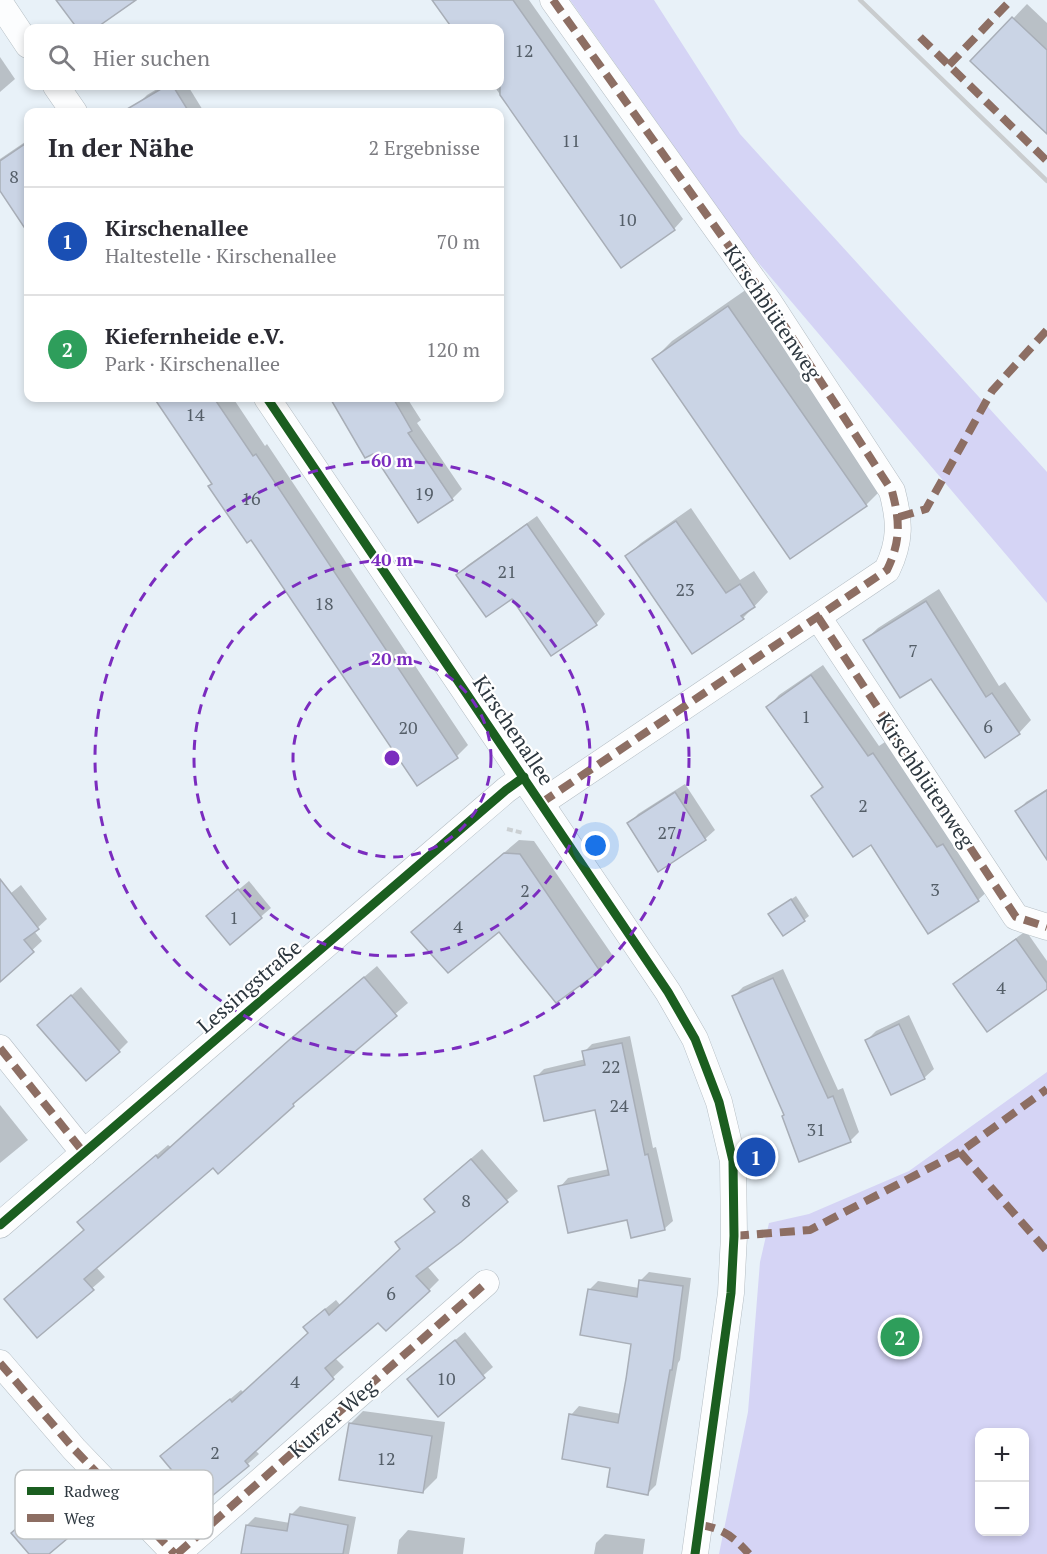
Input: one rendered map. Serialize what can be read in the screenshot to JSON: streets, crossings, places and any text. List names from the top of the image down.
{
  "streets": {
    "street": [
      "Kirschblütenweg",
      "Kirschenallee",
      "Lessingstraße",
      "Kurzer Weg"
    ]
  },
  "crossings": [
    ["Kirschblütenweg", "Kirschenallee"],
    ["Kirschenallee", "Lessingstraße"]
  ],
  "house_numbers": [
    "12",
    "11",
    "8",
    "10",
    "14",
    "19",
    "16",
    "21",
    "23",
    "18",
    "7",
    "1",
    "6",
    "20",
    "2",
    "27",
    "3",
    "2",
    "1",
    "4",
    "4",
    "22",
    "24",
    "31",
    "8",
    "6",
    "10",
    "4",
    "2",
    "12"
  ],
  "legend": ["Radweg", "Weg"],
  "page": {
    "search": "Hier suchen",
    "heading": ["In der Nähe", "2 Ergebnisse"],
    "list": [
      {
        "mark": "1",
        "name": "Kirschenallee",
        "note": "Haltestelle · Kirschenallee",
        "value": "70 m"
      },
      {
        "mark": "2",
        "name": "Kiefernheide e.V.",
        "note": "Park · Kirschenallee",
        "value": "120 m"
      }
    ],
    "pins": ["1", "2"],
    "map_buttons": ["+", "−"]
  },
  "rings": ["60 m", "40 m", "20 m"]
}
